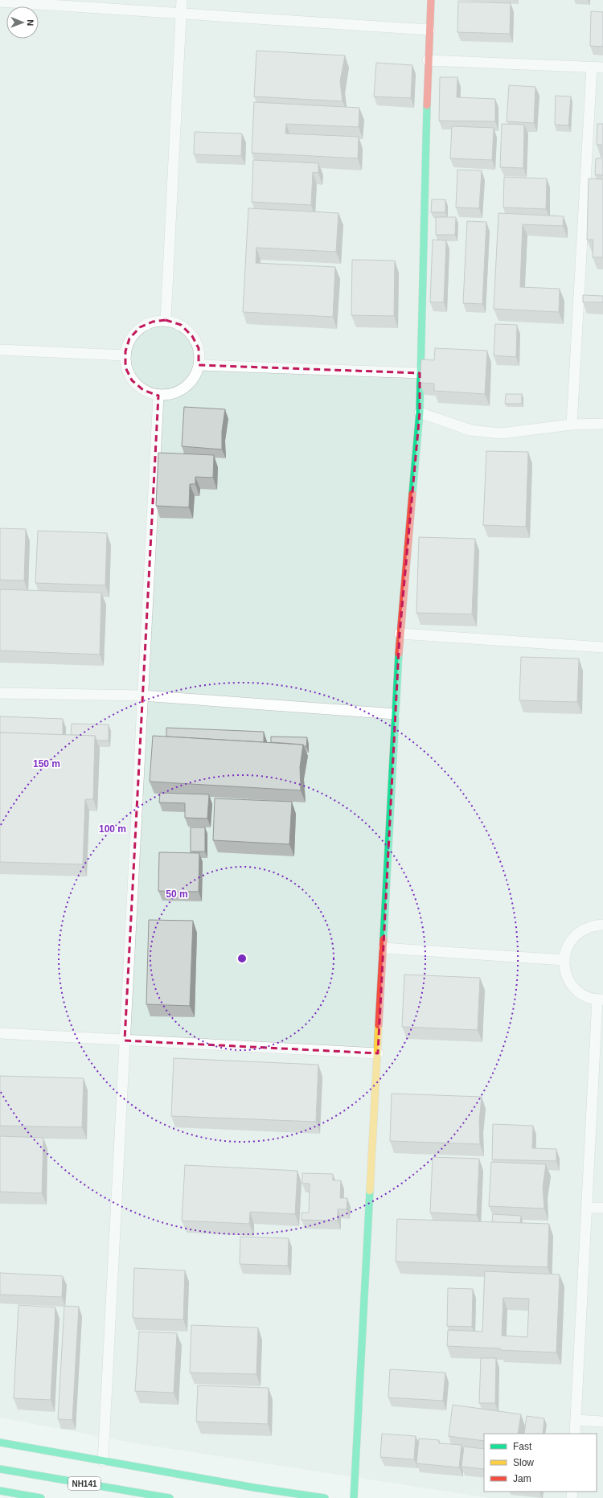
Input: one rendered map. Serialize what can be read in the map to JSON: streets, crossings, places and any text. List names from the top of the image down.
{
  "streets": {
    "main road": ["NH141"]
  },
  "legend": ["Fast", "Slow", "Jam"],
  "north": "right",
  "rings": ["150 m", "100 m", "50 m"]
}
